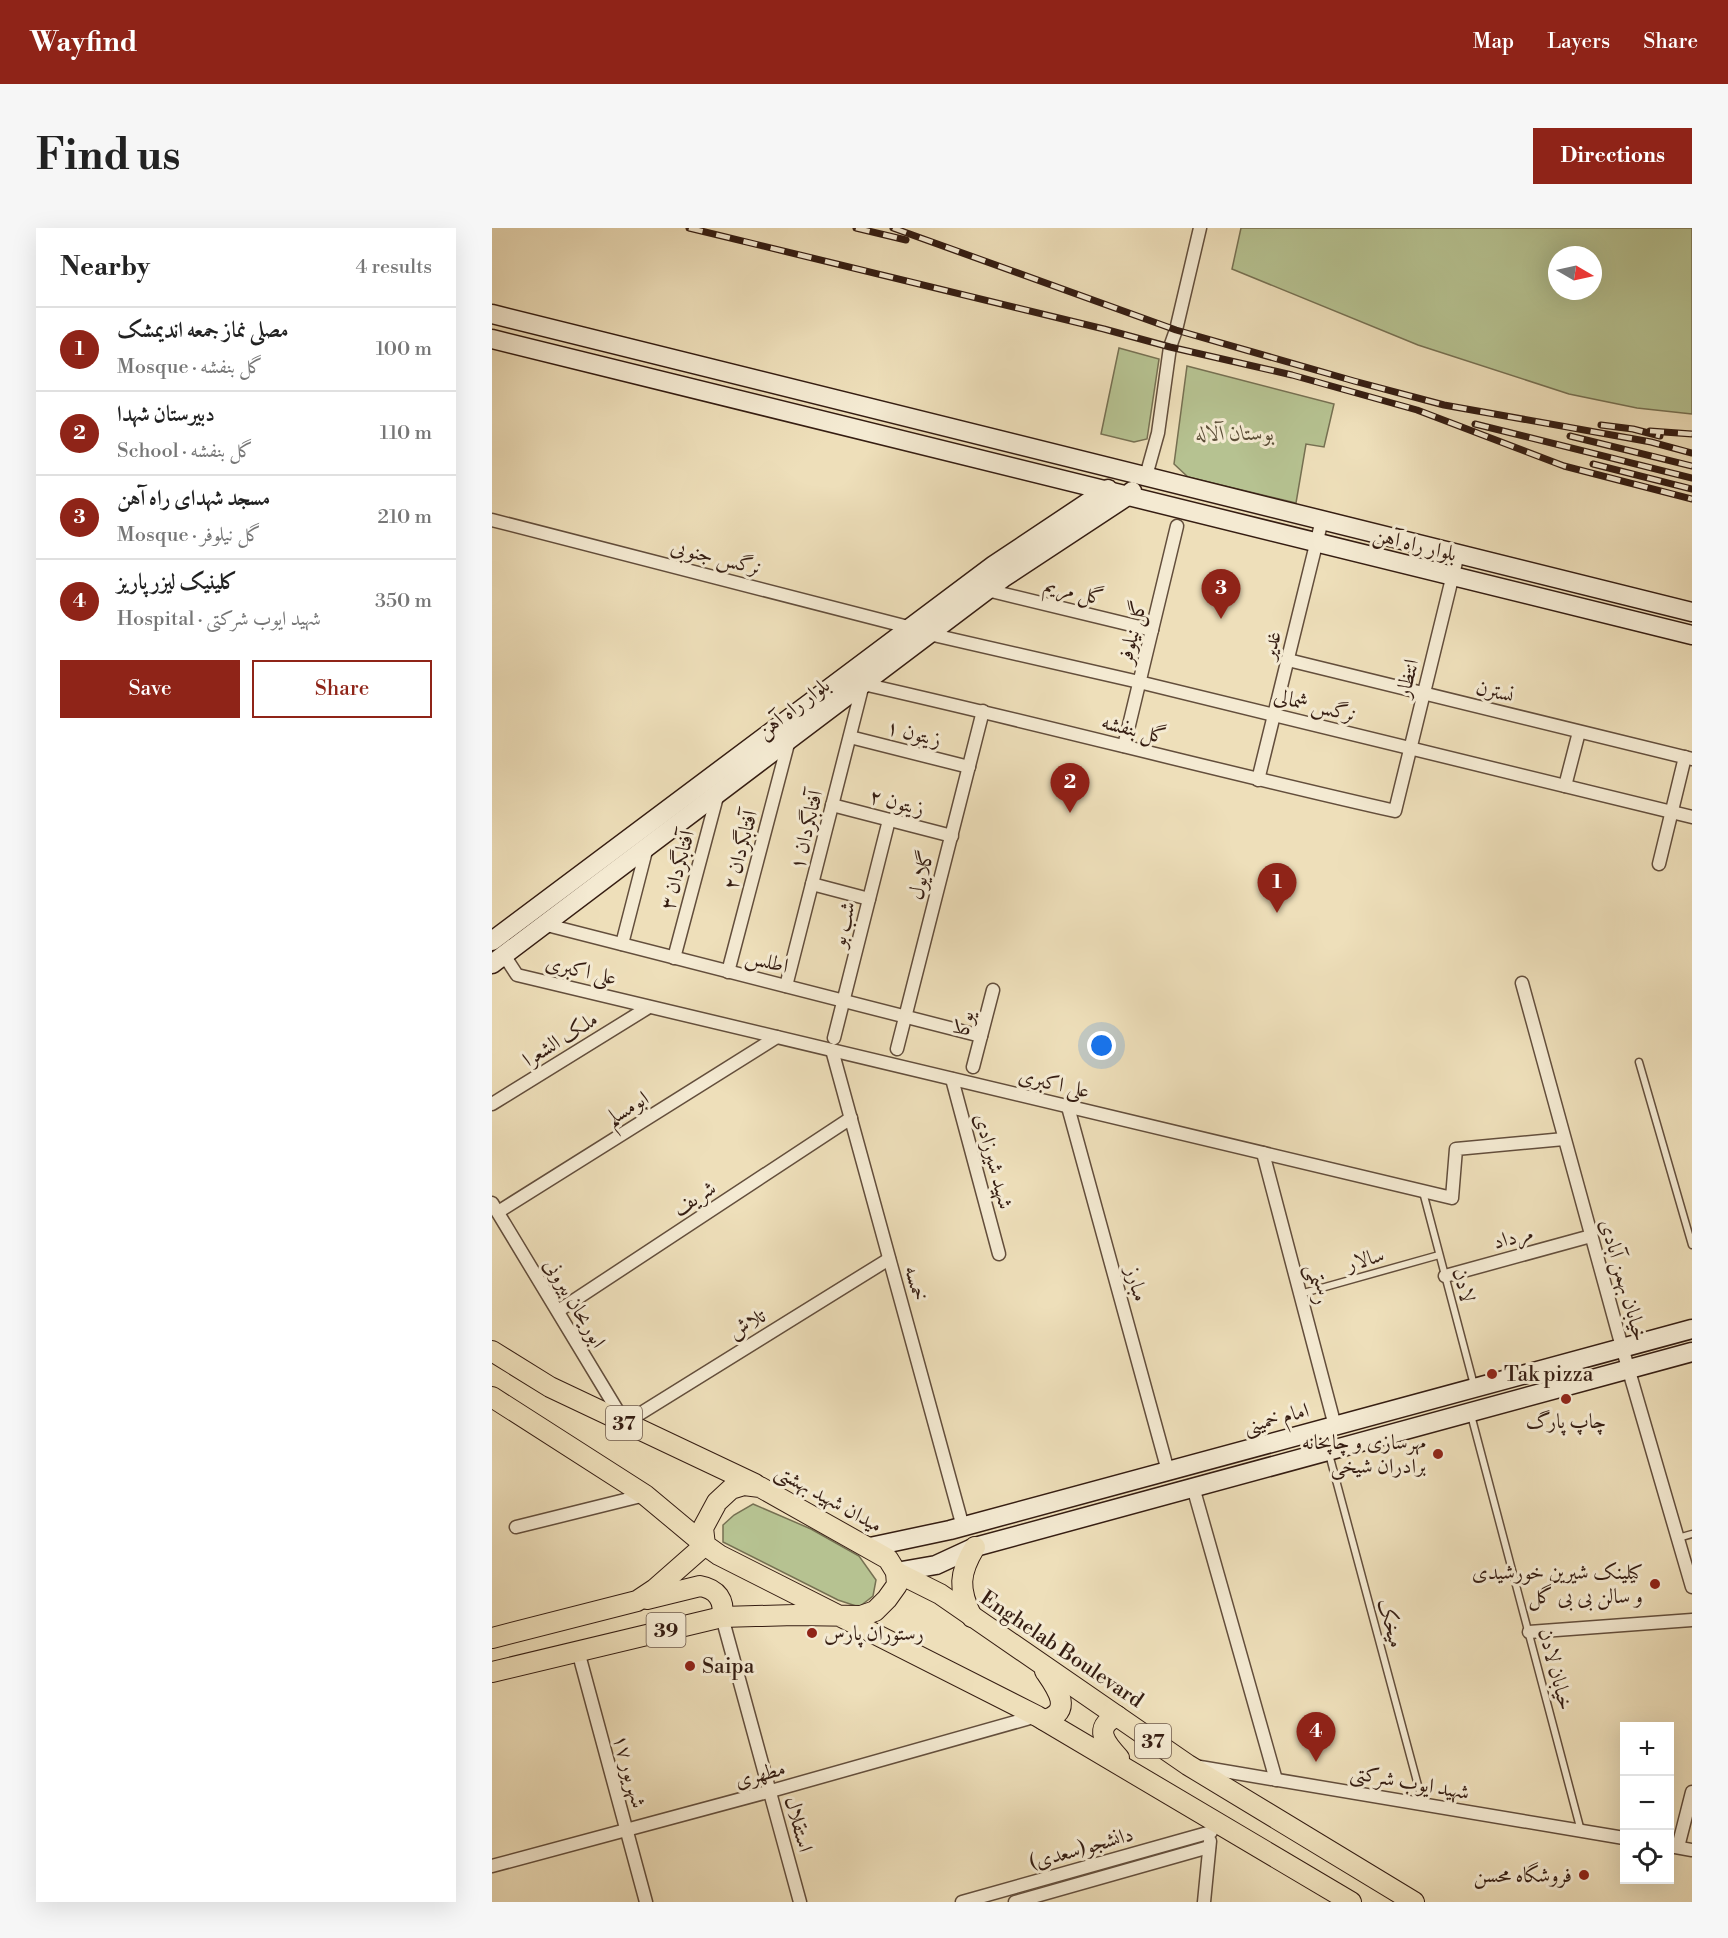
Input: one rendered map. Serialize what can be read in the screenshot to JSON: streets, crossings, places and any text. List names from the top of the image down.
{
  "streets": {
    "main road": [
      "37",
      "میدان شهید بهشتی",
      "39",
      "Enghelab Boulevard"
    ],
    "street": [
      "بلوار راه آهن",
      "نرگس جنوبی",
      "گل مریم",
      "گل نیلوفر",
      "غدیر",
      "انتظار",
      "نسترن",
      "نرگس شمالی",
      "گل بنفشه",
      "زیتون ۱",
      "زیتون ۲",
      "آفتابگردان ۱",
      "آفتابگردان ۲",
      "آفتابگردان ۳",
      "گلایول",
      "شب بو",
      "اطلس",
      "علی اکبری",
      "یوکا",
      "ملک الشعرا",
      "ابومسلم",
      "شهید شیرزادی",
      "شریف",
      "مرداد",
      "خیابان بهمن آبادی",
      "خمسه",
      "مبارز",
      "رستمی",
      "ابوریحان بیرونی",
      "تلاش",
      "امام خمینی",
      "۱۷ شهریور",
      "مطهری",
      "شهید ایوب شرکتی",
      "استقلال",
      "دانشجو(سعدی)"
    ],
    "lane": [
      "سالار",
      "لادن",
      "میخک",
      "خیابان لادن"
    ]
  },
  "crossings": [
    ["بلوار راه آهن", "نرگس جنوبی"],
    ["بلوار راه آهن", "گل مریم"],
    ["بلوار راه آهن", "غدیر"],
    ["بلوار راه آهن", "انتظار"],
    ["بلوار راه آهن", "نرگس شمالی"],
    ["بلوار راه آهن", "گل بنفشه"],
    ["بلوار راه آهن", "آفتابگردان ۱"],
    ["بلوار راه آهن", "آفتابگردان ۲"],
    ["بلوار راه آهن", "آفتابگردان ۳"],
    ["بلوار راه آهن", "اطلس"],
    ["بلوار راه آهن", "علی اکبری"],
    ["نرگس جنوبی", "نرگس شمالی"],
    ["گل مریم", "گل نیلوفر"],
    ["گل نیلوفر", "نرگس شمالی"],
    ["گل نیلوفر", "گل بنفشه"],
    ["غدیر", "نسترن"],
    ["غدیر", "نرگس شمالی"],
    ["غدیر", "گل بنفشه"],
    ["انتظار", "نسترن"],
    ["انتظار", "نرگس شمالی"],
    ["انتظار", "گل بنفشه"],
    ["گل بنفشه", "آفتابگردان ۱"],
    ["گل بنفشه", "گلایول"],
    ["زیتون ۱", "آفتابگردان ۱"],
    ["زیتون ۱", "گلایول"],
    ["زیتون ۲", "آفتابگردان ۱"],
    ["زیتون ۲", "گلایول"],
    ["زیتون ۲", "شب بو"],
    ["آفتابگردان ۱", "اطلس"],
    ["آفتابگردان ۲", "اطلس"],
    ["آفتابگردان ۳", "اطلس"],
    ["گلایول", "اطلس"],
    ["شب بو", "اطلس"],
    ["شب بو", "علی اکبری"],
    ["شب بو", "خمسه"],
    ["اطلس", "یوکا"],
    ["علی اکبری", "ملک الشعرا"],
    ["علی اکبری", "ابومسلم"],
    ["علی اکبری", "شهید شیرزادی"],
    ["علی اکبری", "خیابان بهمن آبادی"],
    ["علی اکبری", "خمسه"],
    ["علی اکبری", "مبارز"],
    ["علی اکبری", "رستمی"],
    ["علی اکبری", "لادن"],
    ["ابومسلم", "ابوریحان بیرونی"],
    ["شریف", "خمسه"],
    ["شریف", "ابوریحان بیرونی"],
    ["مرداد", "خیابان بهمن آبادی"],
    ["مرداد", "لادن"],
    ["سالار", "رستمی"],
    ["سالار", "لادن"],
    ["خیابان بهمن آبادی", "امام خمینی"],
    ["خمسه", "تلاش"],
    ["خمسه", "امام خمینی"],
    ["مبارز", "امام خمینی"],
    ["رستمی", "امام خمینی"],
    ["لادن", "امام خمینی"],
    ["ابوریحان بیرونی", "تلاش"],
    ["ابوریحان بیرونی", "37"],
    ["تلاش", "37"],
    ["امام خمینی", "میدان شهید بهشتی"],
    ["37", "میدان شهید بهشتی"],
    ["37", "39"],
    ["37", "مطهری"],
    ["37", "دانشجو(سعدی)"],
    ["میدان شهید بهشتی", "39"],
    ["میدان شهید بهشتی", "Enghelab Boulevard"],
    ["میخک", "شهید ایوب شرکتی"],
    ["39", "۱۷ شهریور"],
    ["39", "استقلال"],
    ["Enghelab Boulevard", "شهید ایوب شرکتی"],
    ["خیابان لادن", "شهید ایوب شرکتی"],
    ["۱۷ شهریور", "مطهری"],
    ["مطهری", "استقلال"]
  ],
  "parks": ["بوستان آلاله"],
  "places": [
    "Tak pizza",
    "چاپ پارگ",
    "مهرسازی و چاپخانه برادران شیخی",
    "کیلینک شیرین خورشیدی و سالن بی بی گل",
    "رستوران پارس",
    "Saipa",
    "فروشگاه محسن"
  ],
  "north": "right",
  "page": {
    "header": "Wayfind",
    "nav": ["Map", "Layers", "Share"],
    "buttons": [
      "Directions",
      ["Save", "Share"]
    ],
    "title": "Find us",
    "heading": ["Nearby", "4 results"],
    "list": [
      {
        "mark": "1",
        "name": "مصلی نماز جمعه اندیمشک",
        "note": "Mosque · گل بنفشه",
        "value": "100 m"
      },
      {
        "mark": "2",
        "name": "دبیرستان شهدا",
        "note": "School · گل بنفشه",
        "value": "110 m"
      },
      {
        "mark": "3",
        "name": "مسجد شهدای راه آهن",
        "note": "Mosque · گل نیلوفر",
        "value": "210 m"
      },
      {
        "mark": "4",
        "name": "کلینیک لیزر پاریز",
        "note": "Hospital · شهید ایوب شرکتی",
        "value": "350 m"
      }
    ],
    "pins": [
      "3",
      "2",
      "1",
      "4"
    ],
    "map_buttons": ["+", "−"]
  }
}
